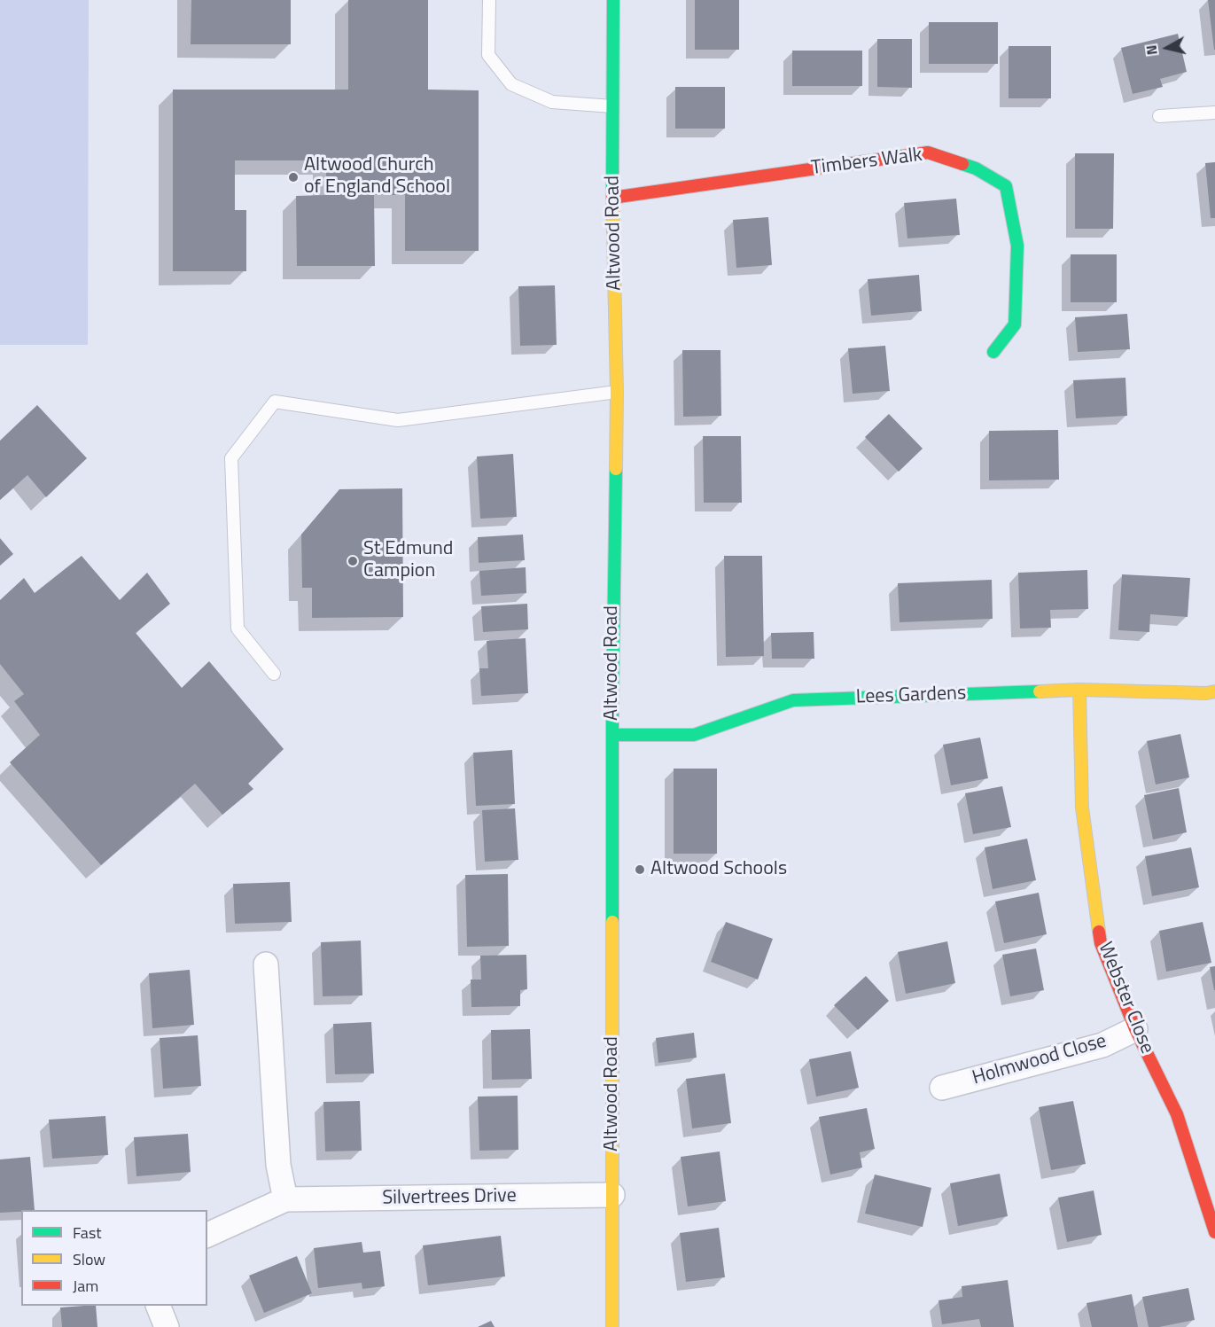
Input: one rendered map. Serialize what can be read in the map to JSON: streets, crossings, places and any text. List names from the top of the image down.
{
  "streets": {
    "street": [
      "Timbers Walk",
      "Altwood Road",
      "Lees Gardens",
      "Webster Close",
      "Holmwood Close",
      "Silvertrees Drive"
    ]
  },
  "crossings": [
    ["Timbers Walk", "Altwood Road"],
    ["Altwood Road", "Lees Gardens"],
    ["Altwood Road", "Silvertrees Drive"],
    ["Lees Gardens", "Webster Close"],
    ["Webster Close", "Holmwood Close"]
  ],
  "places": ["Altwood Church of England School", "St Edmund Campion", "Altwood Schools"],
  "legend": ["Fast", "Slow", "Jam"],
  "north": "left"
}
